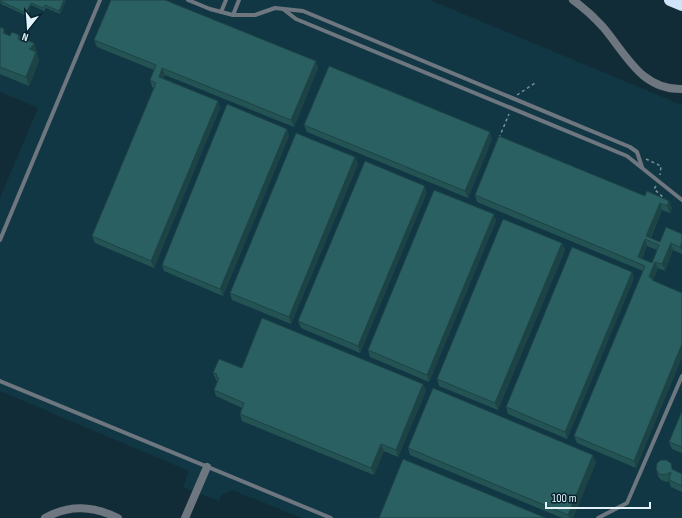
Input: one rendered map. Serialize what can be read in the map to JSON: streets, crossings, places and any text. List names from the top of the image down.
{
  "scale_bar": "100 m",
  "north": "bottom"
}
